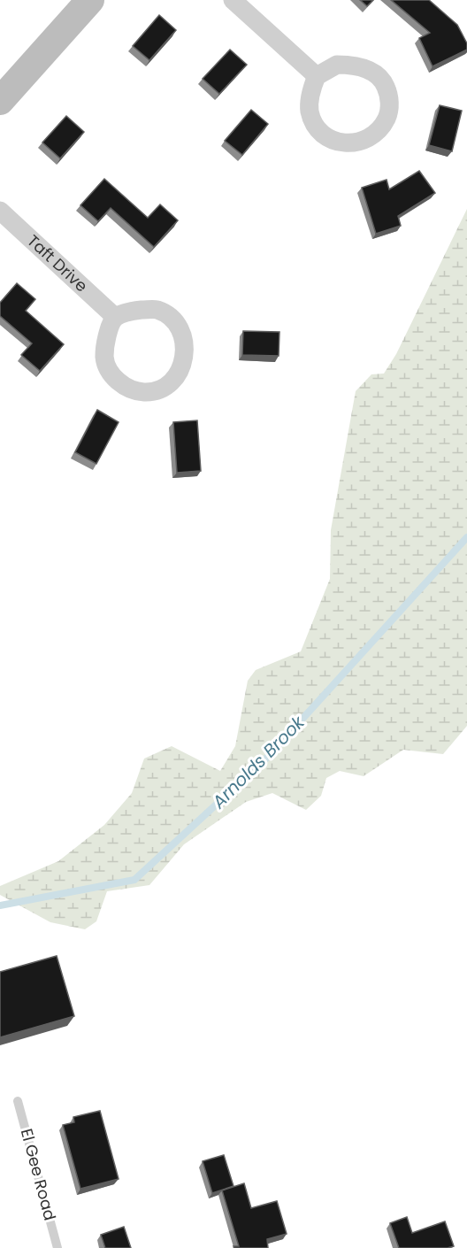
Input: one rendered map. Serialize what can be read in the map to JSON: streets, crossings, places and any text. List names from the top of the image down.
{
  "streets": {
    "street": ["Taft Drive"],
    "lane": ["El Gee Road"]
  },
  "water": ["Arnolds Brook"]
}
